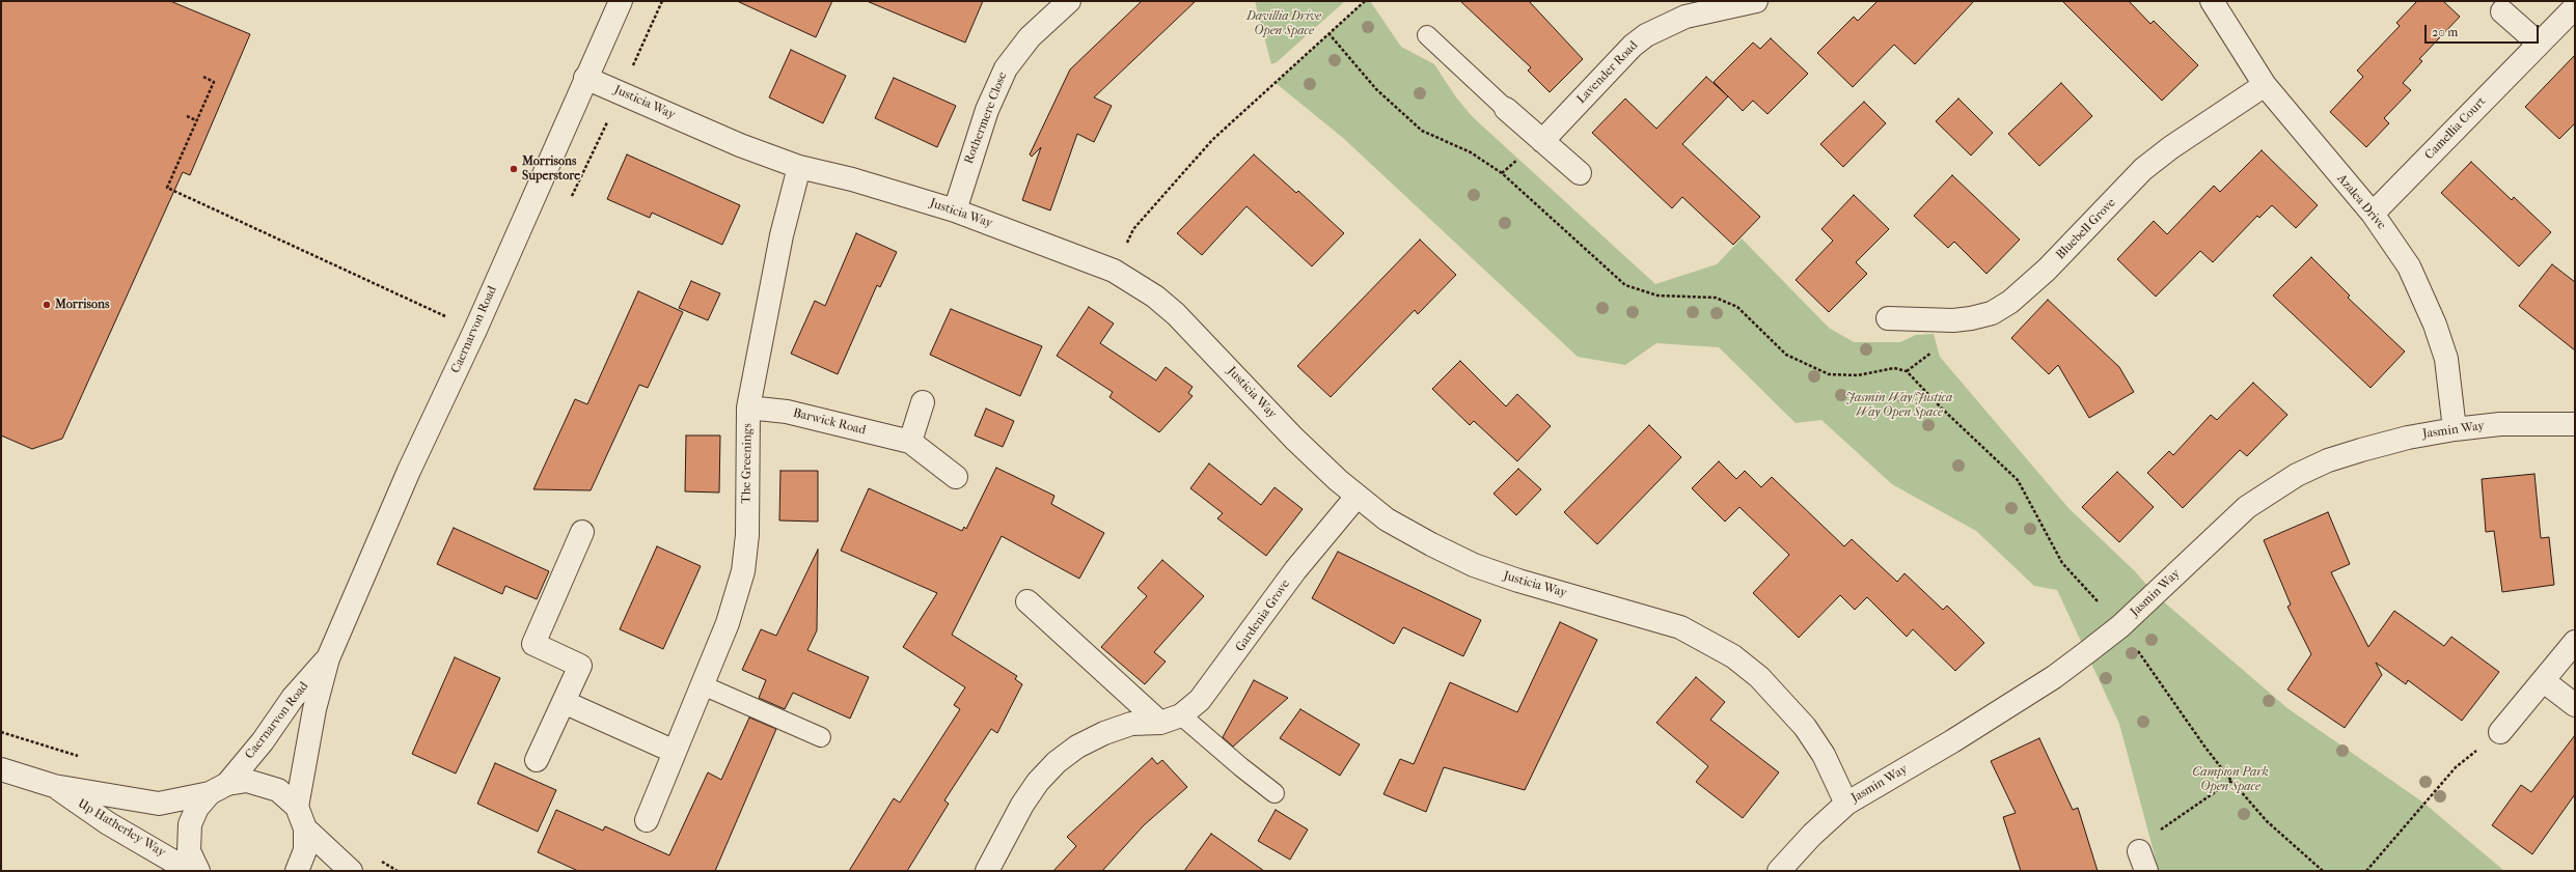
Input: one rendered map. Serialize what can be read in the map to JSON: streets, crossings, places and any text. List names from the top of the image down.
{
  "streets": {
    "street": [
      "Lavender Road",
      "Justicia Way",
      "Rothermere Close",
      "Camellia Court",
      "Azalea Drive",
      "Bluebell Grove",
      "Caernarvon Road",
      "Barwick Road",
      "Jasmin Way",
      "The Greenings",
      "Gardenia Grove",
      "Up Hatherley Way"
    ]
  },
  "crossings": [
    ["Justicia Way", "Rothermere Close"],
    ["Justicia Way", "Caernarvon Road"],
    ["Justicia Way", "Jasmin Way"],
    ["Justicia Way", "The Greenings"],
    ["Justicia Way", "Gardenia Grove"],
    ["Camellia Court", "Azalea Drive"],
    ["Azalea Drive", "Bluebell Grove"],
    ["Azalea Drive", "Jasmin Way"],
    ["Caernarvon Road", "Up Hatherley Way"],
    ["Barwick Road", "The Greenings"]
  ],
  "parks": ["Davillia Drive Open Space", "Jasmin Way/Justica Way Open Space", "Campion Park Open Space"],
  "places": ["Morrisons Superstore", "Morrisons"],
  "scale_bar": "20 m"
}
